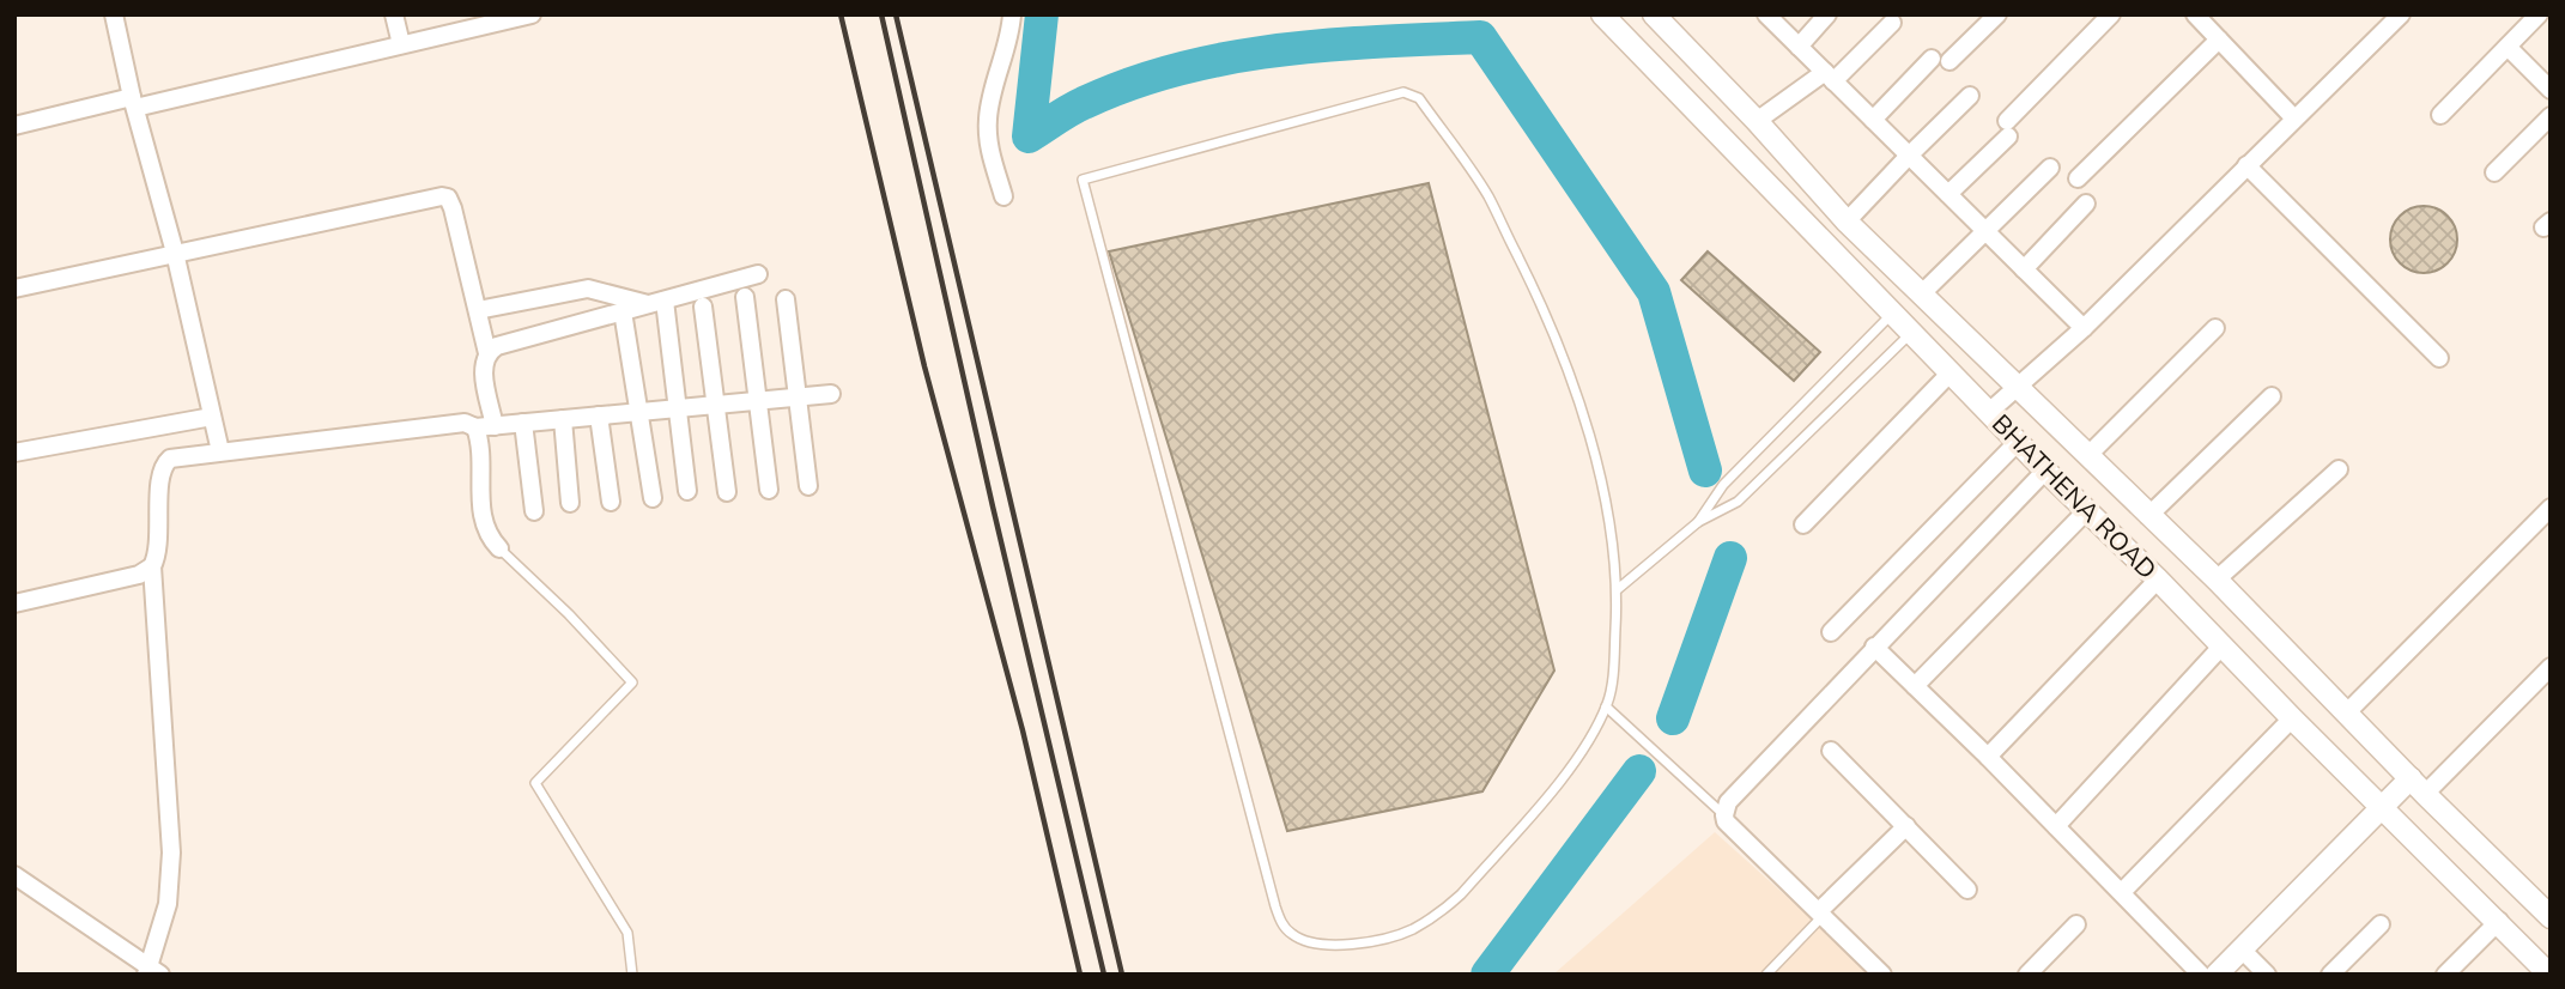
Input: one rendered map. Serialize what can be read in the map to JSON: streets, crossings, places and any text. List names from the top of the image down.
{
  "streets": {
    "street": ["BHATHENA ROAD"]
  }
}
